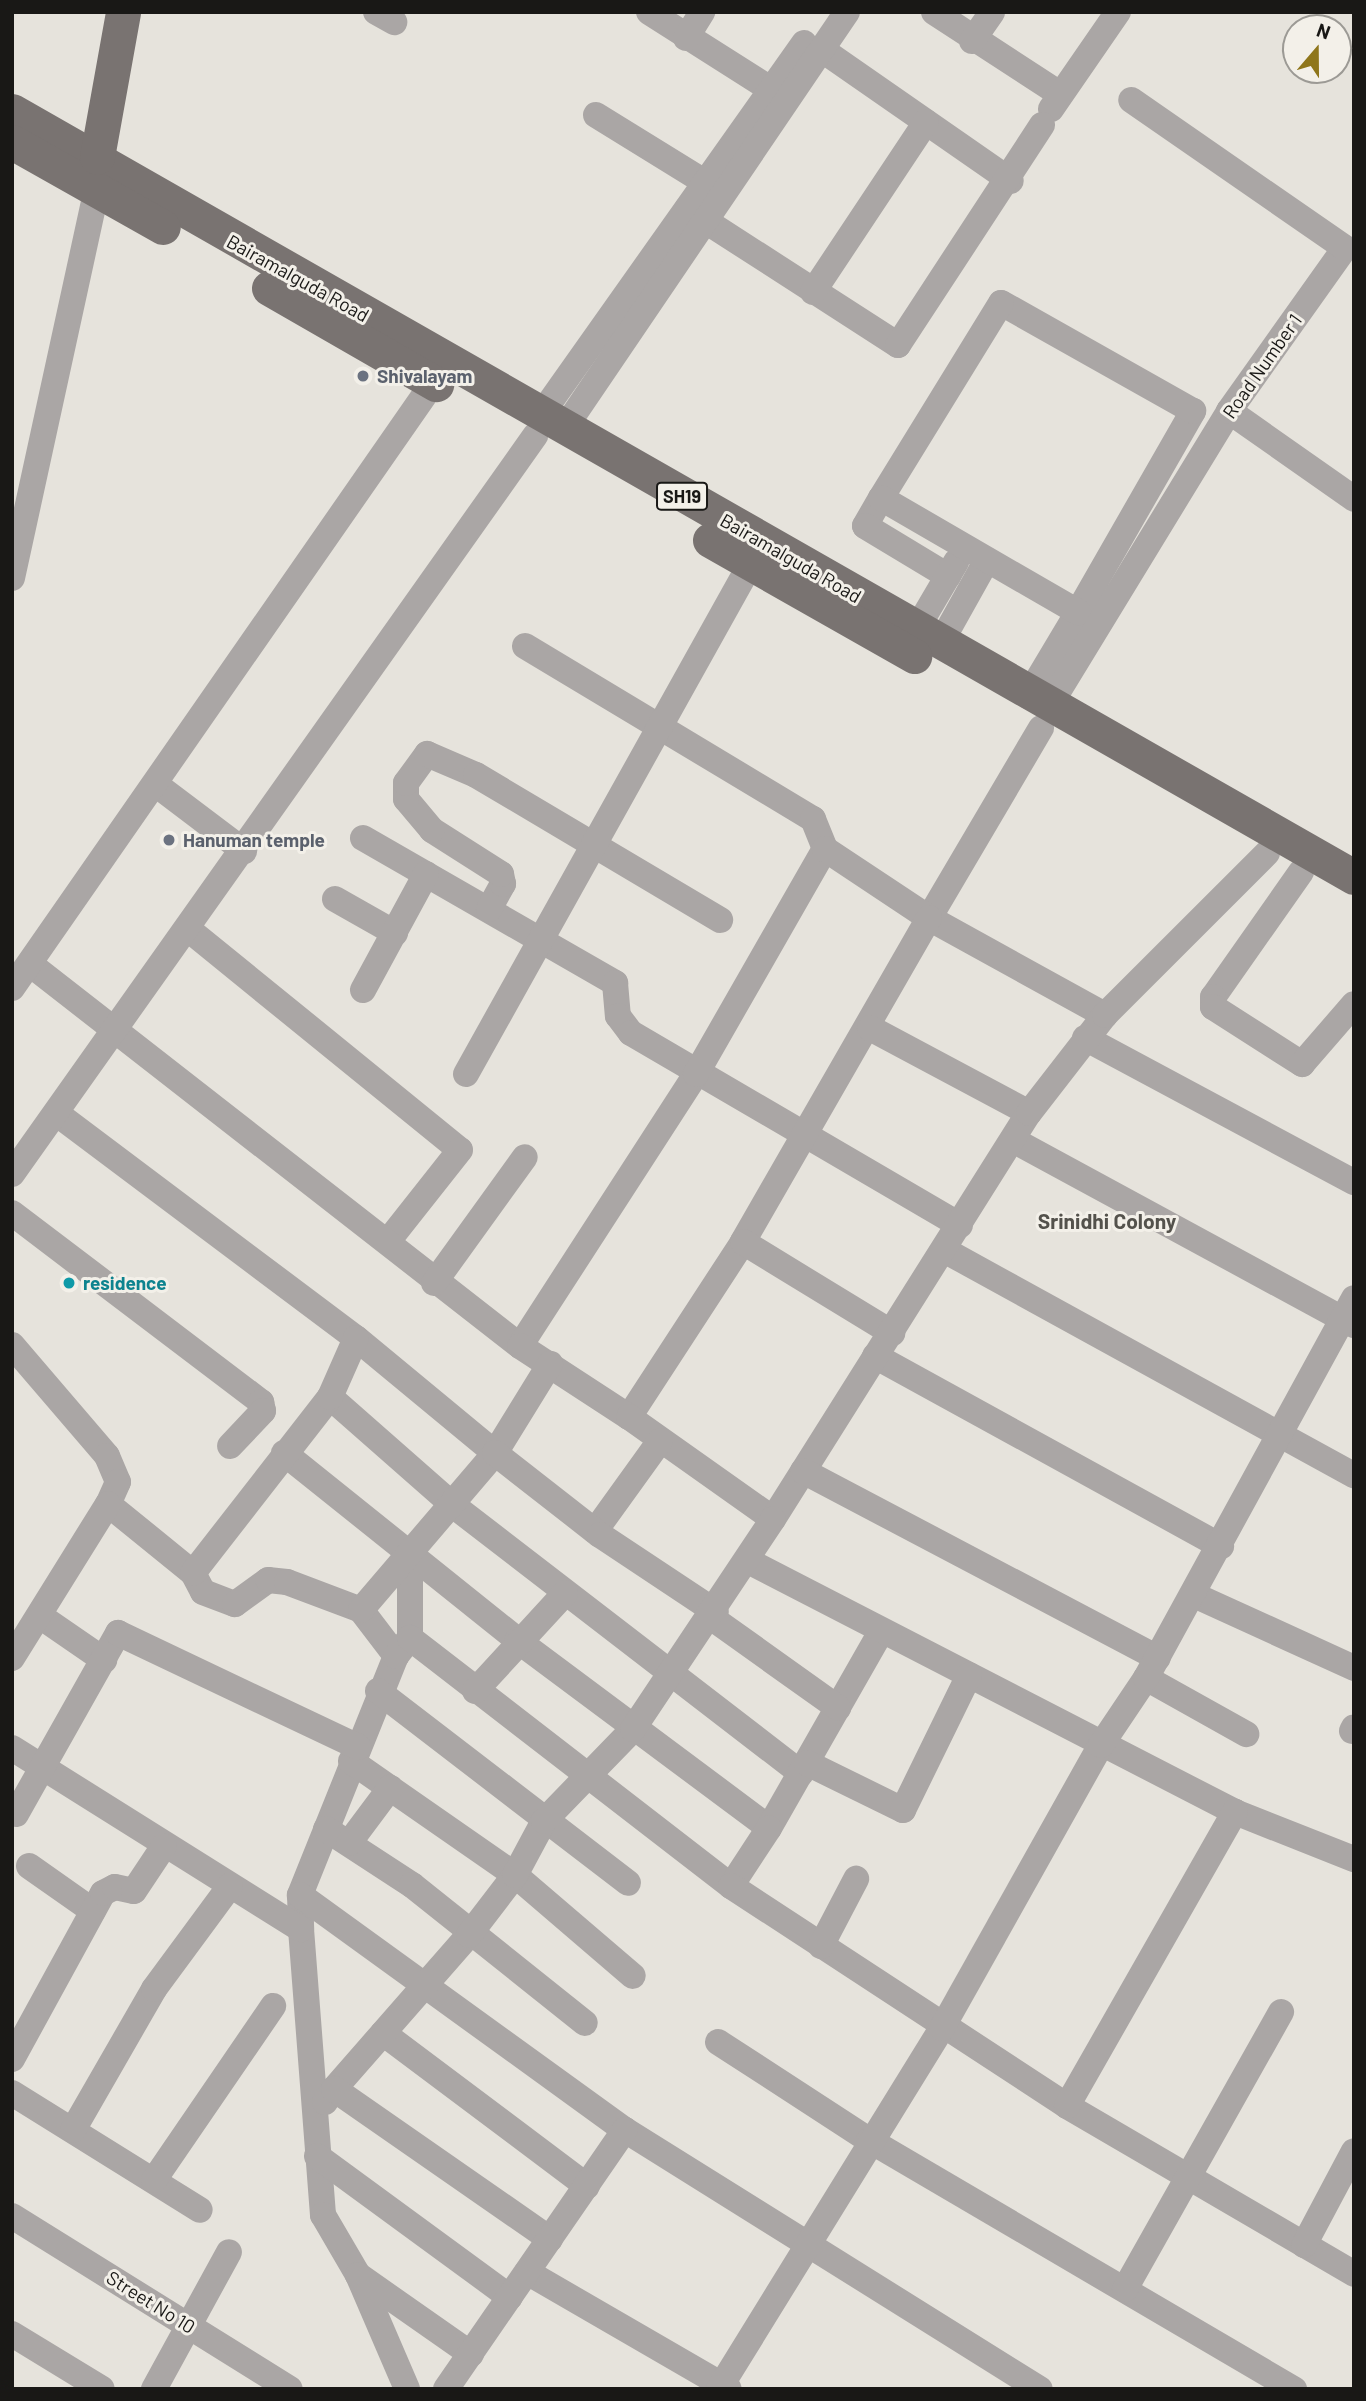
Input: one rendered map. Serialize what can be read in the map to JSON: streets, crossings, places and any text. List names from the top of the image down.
{
  "streets": {
    "main road": ["Bairamalguda Road", "SH19"],
    "street": ["Road Number 1", "Street No 10"]
  },
  "crossings": [
    ["Bairamalguda Road", "Road Number 1"]
  ],
  "districts": ["Srinidhi Colony"],
  "places": ["Shivalayam", "Hanuman temple", "residence"],
  "north": "top"
}
